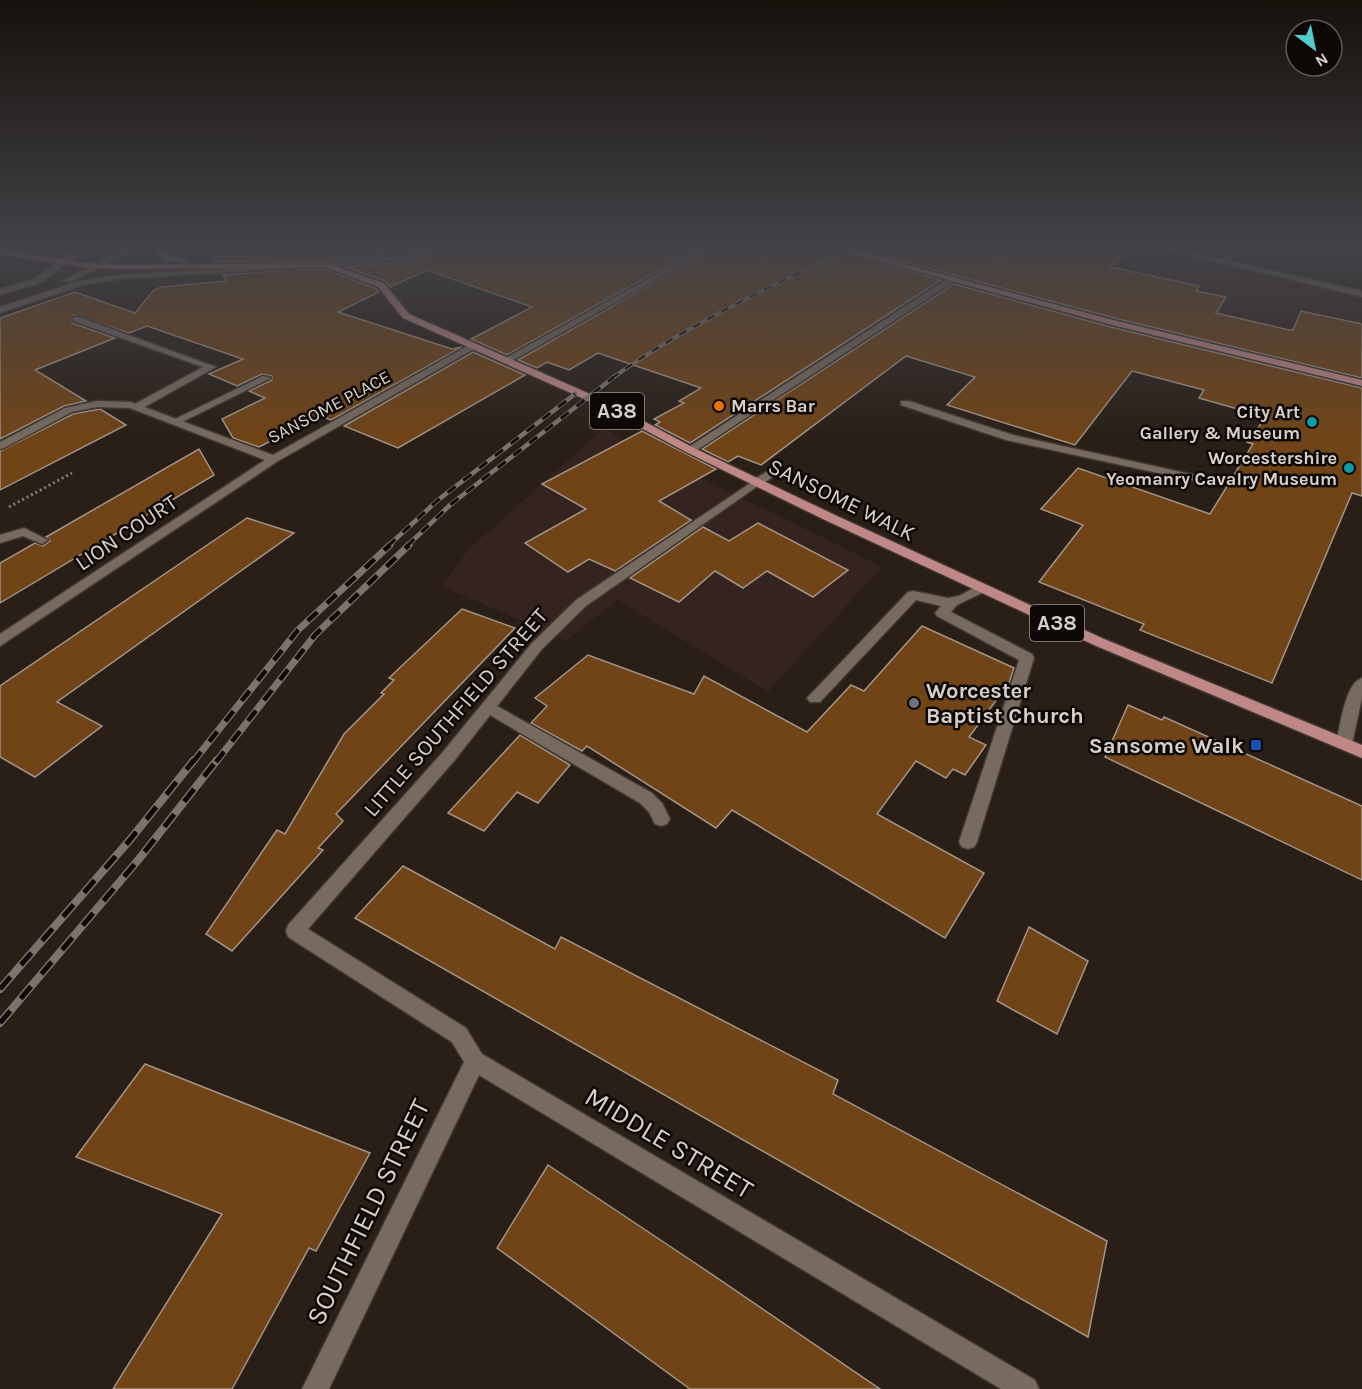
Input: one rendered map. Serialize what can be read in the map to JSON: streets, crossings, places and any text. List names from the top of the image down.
{
  "streets": {
    "main road": ["A38", "SANSOME WALK"],
    "street": [
      "SANSOME PLACE",
      "LION COURT",
      "LITTLE SOUTHFIELD STREET",
      "MIDDLE STREET",
      "SOUTHFIELD STREET"
    ]
  },
  "crossings": [
    ["SANSOME PLACE", "A38"],
    ["SANSOME PLACE", "SANSOME WALK"],
    ["SANSOME PLACE", "LION COURT"],
    ["A38", "SANSOME WALK"],
    ["SANSOME WALK", "LITTLE SOUTHFIELD STREET"],
    ["LITTLE SOUTHFIELD STREET", "MIDDLE STREET"],
    ["MIDDLE STREET", "SOUTHFIELD STREET"]
  ],
  "places": {
    "other": [
      "Marrs Bar",
      "City Art Gallery & Museum",
      "Worcestershire Yeomanry Cavalry Museum",
      "Worcester Baptist Church"
    ],
    "transit": ["Sansome Walk"]
  },
  "north": "bottom right"
}
